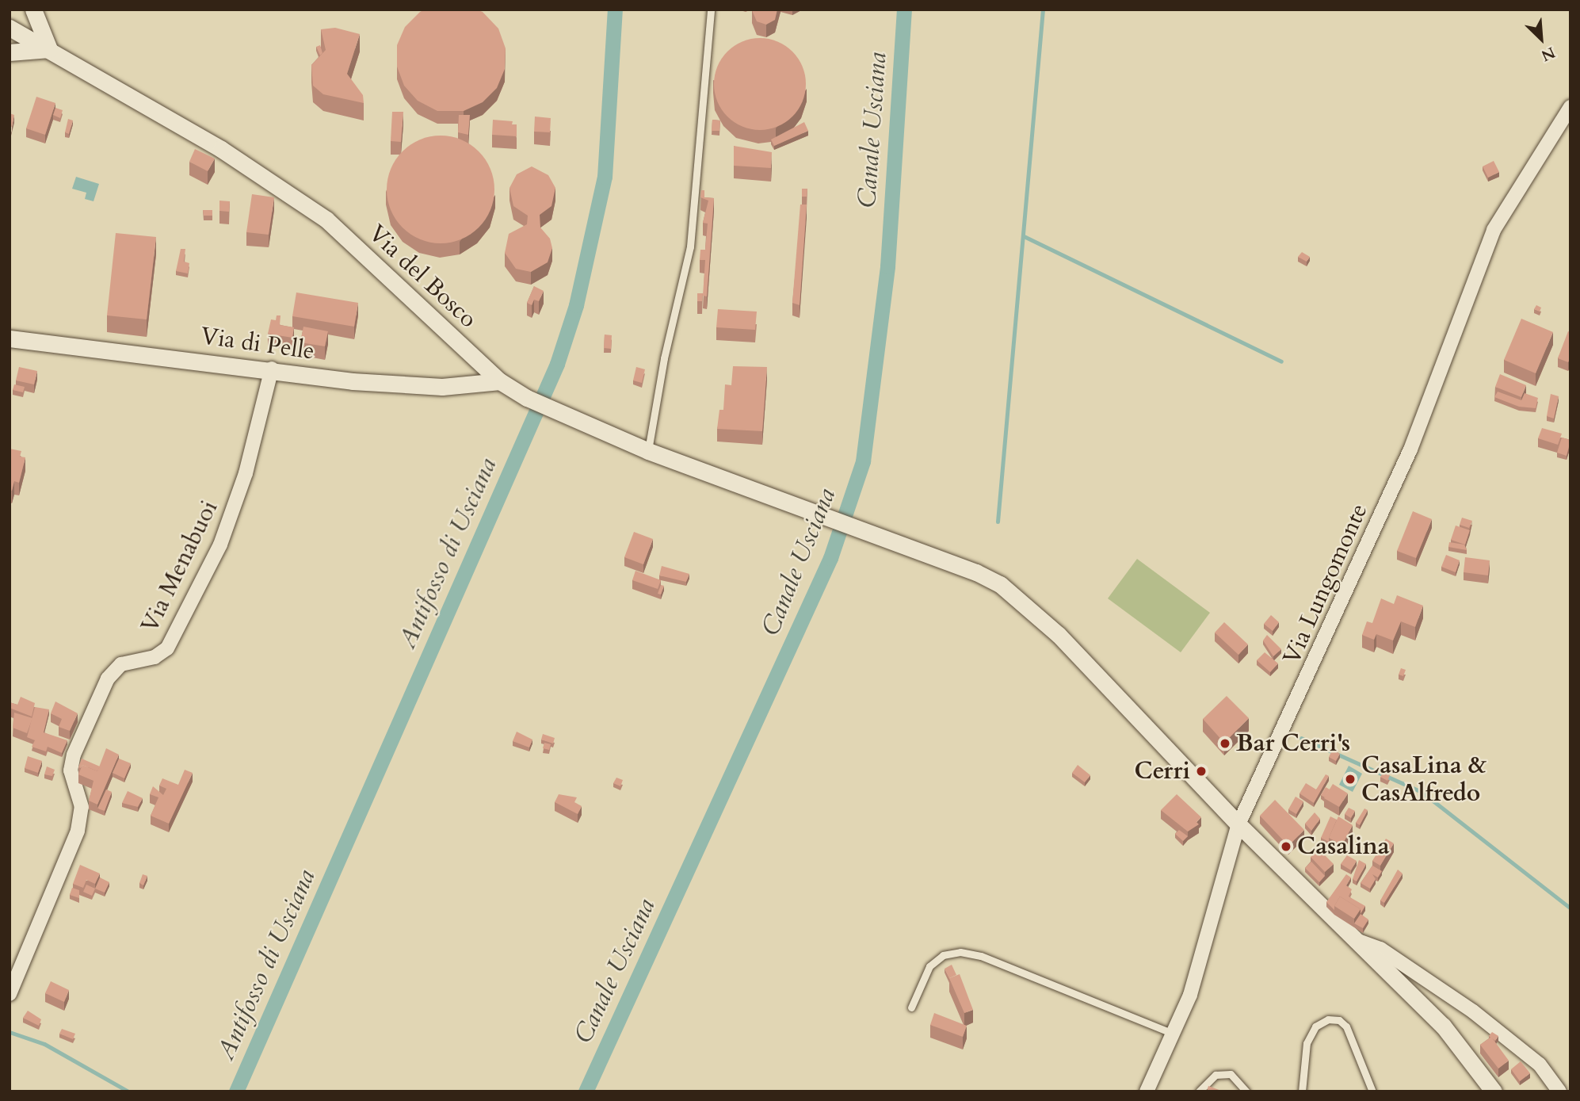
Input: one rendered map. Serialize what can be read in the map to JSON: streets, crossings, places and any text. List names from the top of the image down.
{
  "streets": {
    "street": [
      "Via del Bosco",
      "Via di Pelle",
      "Via Menabuoi",
      "Via Lungomonte"
    ]
  },
  "crossings": [
    ["Via del Bosco", "Via di Pelle"],
    ["Via del Bosco", "Via Lungomonte"],
    ["Via di Pelle", "Via Menabuoi"]
  ],
  "water": ["Canale Usciana", "Antifosso di Usciana"],
  "places": [
    "Bar Cerri's",
    "Cerri",
    "CasaLina & CasAlfredo",
    "Casalina"
  ],
  "north": "bottom right"
}
